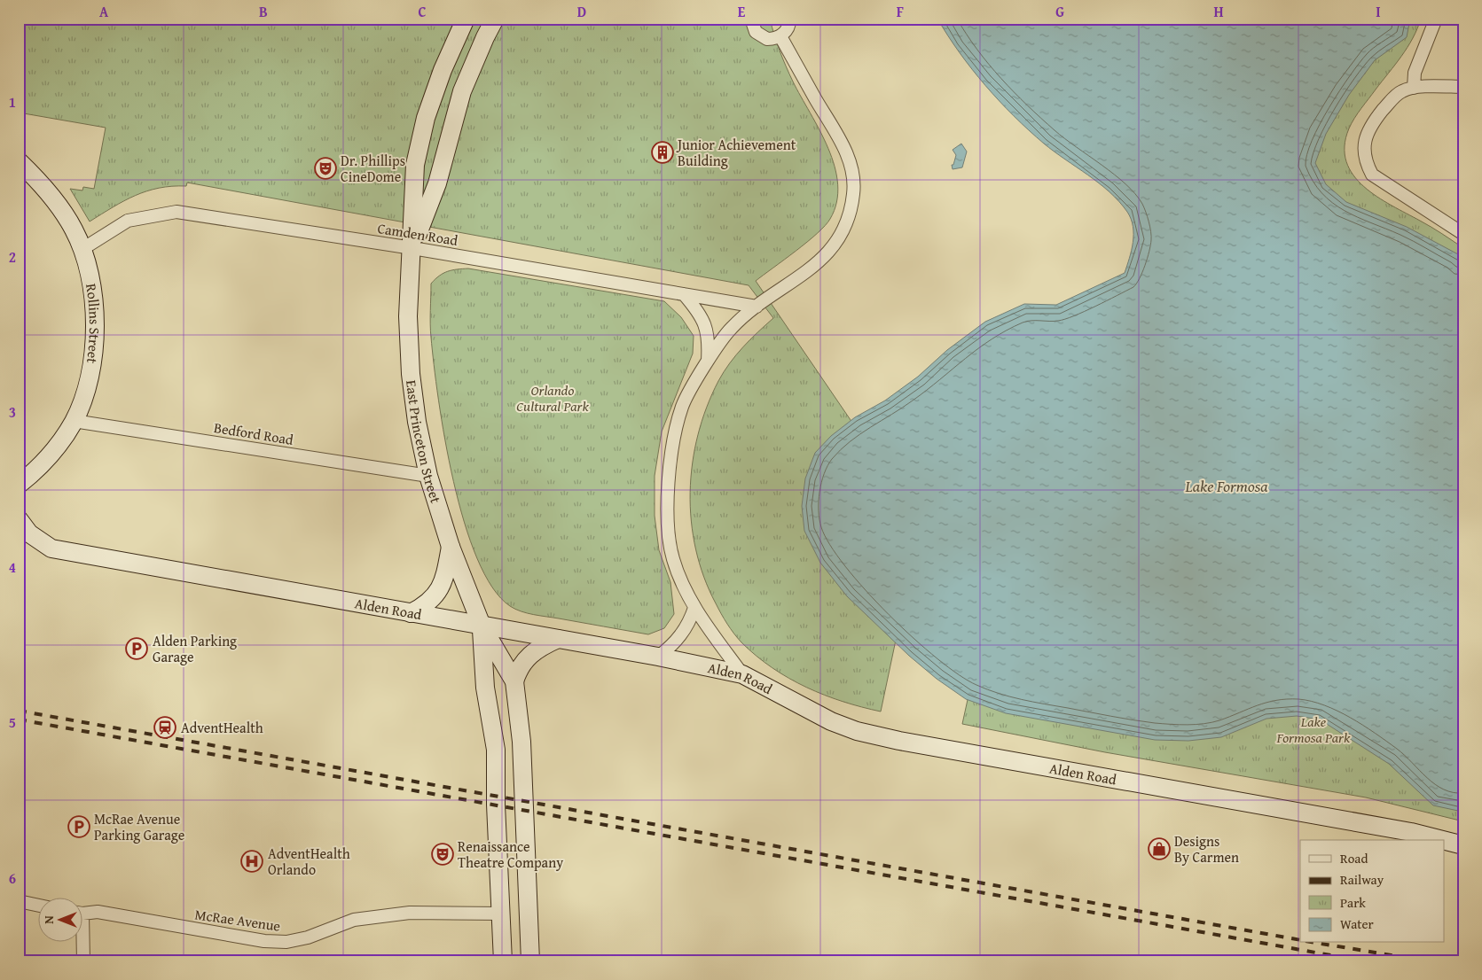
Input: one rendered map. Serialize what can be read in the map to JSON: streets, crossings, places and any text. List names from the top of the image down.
{
  "streets": {
    "street": [
      "Camden Road",
      "Rollins Street",
      "Bedford Road",
      "East Princeton Street",
      "Alden Road",
      "McRae Avenue"
    ]
  },
  "crossings": [
    ["Camden Road", "Rollins Street"],
    ["Camden Road", "East Princeton Street"],
    ["Rollins Street", "Bedford Road"],
    ["Bedford Road", "East Princeton Street"],
    ["East Princeton Street", "Alden Road"],
    ["East Princeton Street", "McRae Avenue"]
  ],
  "water": ["Lake Formosa"],
  "parks": ["Orlando Cultural Park", "Lake Formosa Park"],
  "places": {
    "building": ["Junior Achievement Building"],
    "theatre": ["Dr. Phillips CineDome", "Renaissance Theatre Company"],
    "parking": ["Alden Parking Garage", "McRae Avenue Parking Garage"],
    "station": ["AdventHealth"],
    "shop": ["Designs By Carmen"],
    "hospital": ["AdventHealth Orlando"]
  },
  "legend": [
    "Road",
    "Railway",
    "Park",
    "Water"
  ],
  "north": "left",
  "grid": {
    "columns": [
      "A",
      "B",
      "C",
      "D",
      "E",
      "F",
      "G",
      "H",
      "I"
    ],
    "rows": [
      "1",
      "2",
      "3",
      "4",
      "5",
      "6"
    ]
  }
}
